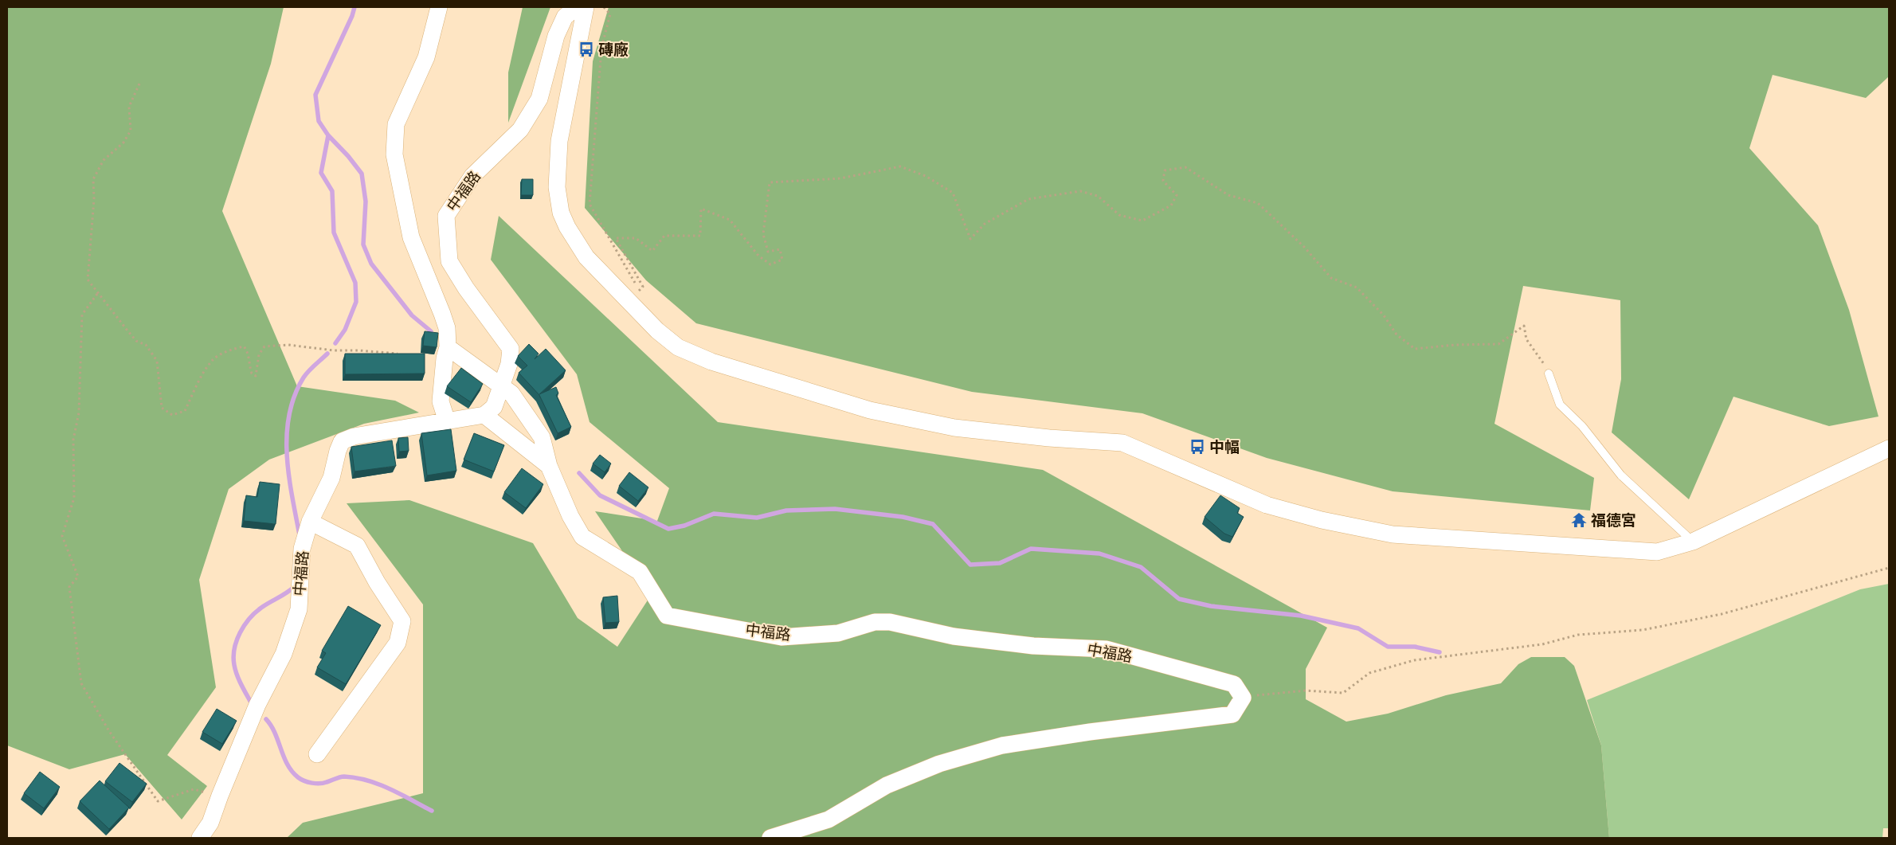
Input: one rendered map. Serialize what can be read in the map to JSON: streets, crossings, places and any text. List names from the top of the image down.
{
  "streets": {
    "street": ["中福路"]
  },
  "places": {
    "bus stop": ["磚廠", "中幅"],
    "temple": ["福德宮"]
  }
}
